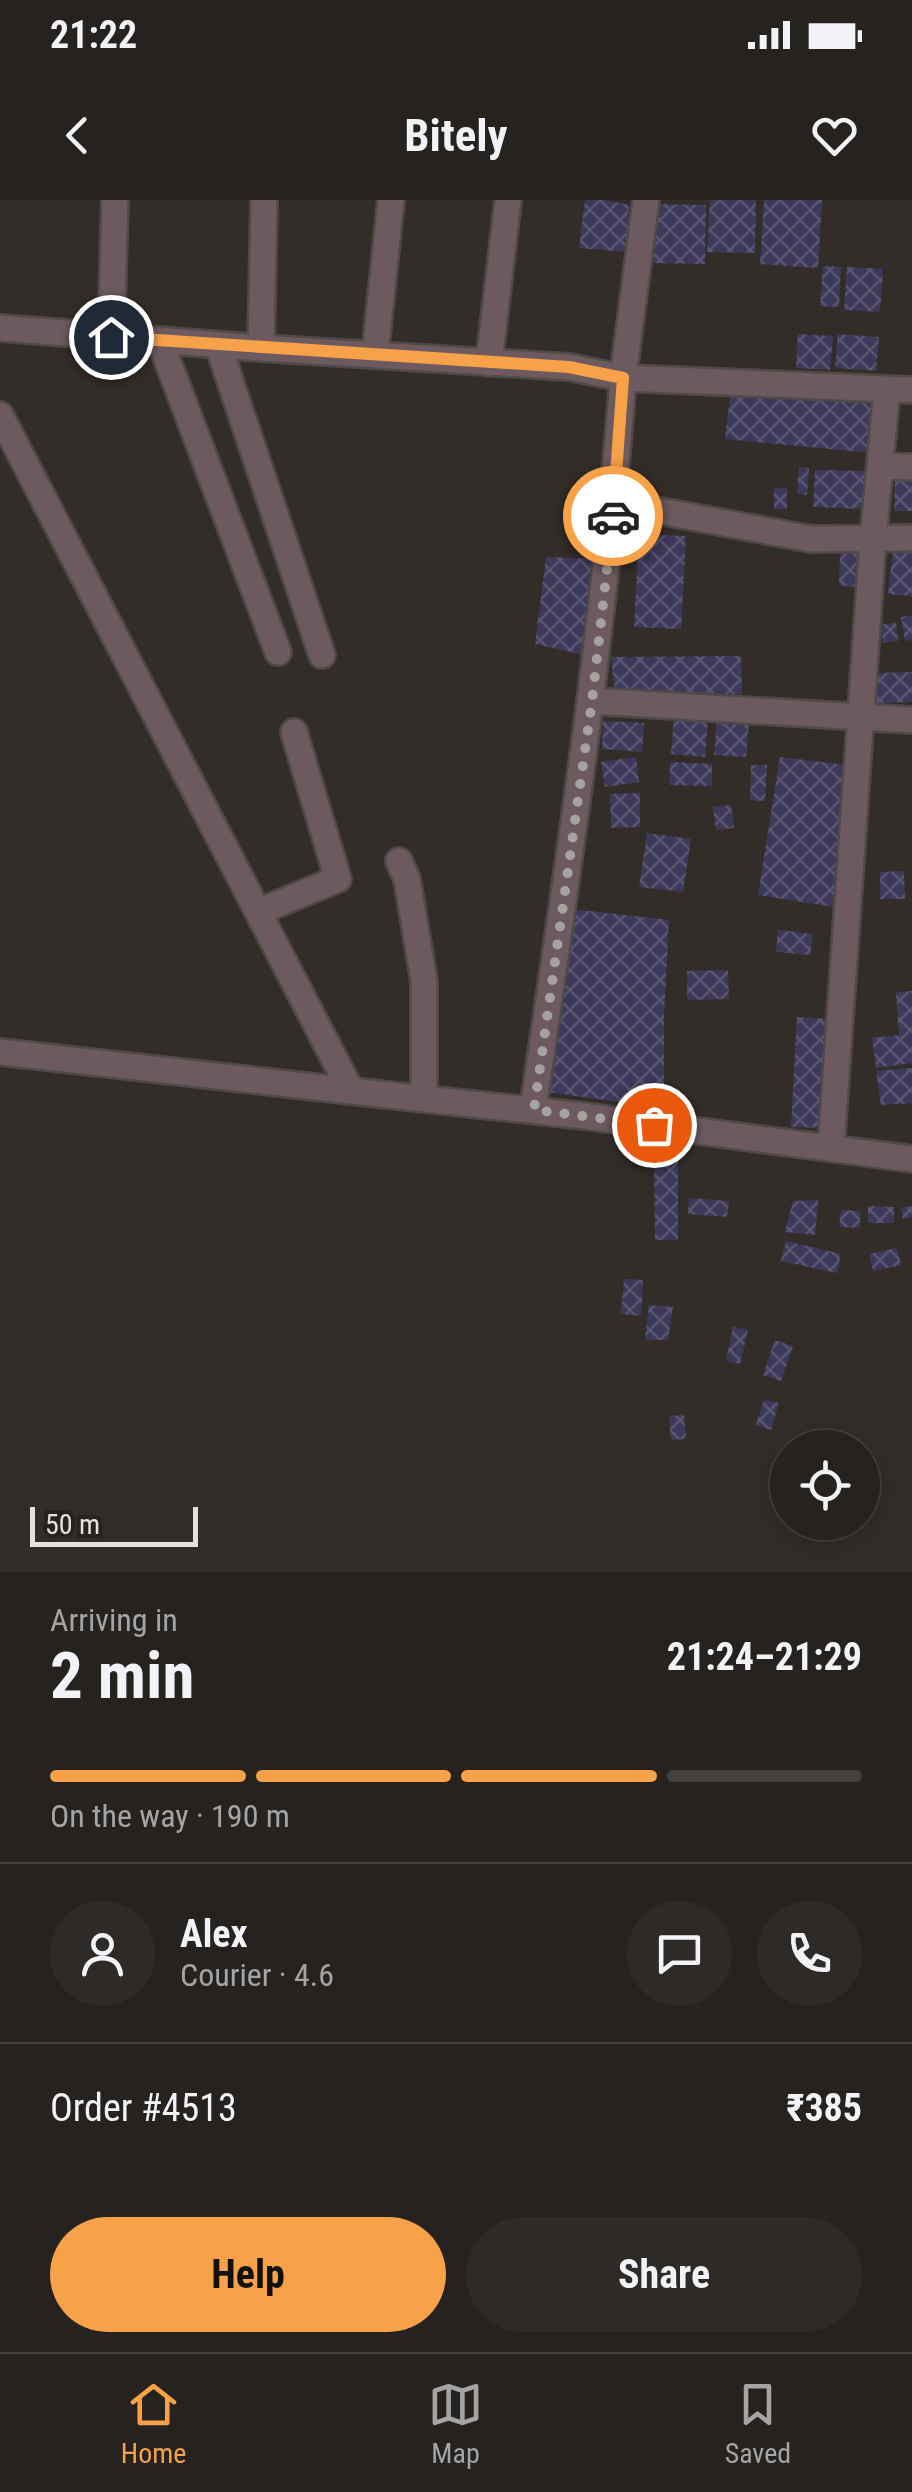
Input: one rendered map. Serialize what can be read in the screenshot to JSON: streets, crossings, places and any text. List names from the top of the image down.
{
  "scale_bar": "50 m",
  "page": {
    "status": "21:22",
    "header": "Bitely",
    "scale": "50 m",
    "heading": ["2 min", "Arriving in", "21:24–21:29"],
    "panel": [
      "Alex",
      "Courier · 4.6",
      "Order #4513",
      "₹385"
    ],
    "bar": "On the way · 190 m",
    "buttons": ["Help", "Share"],
    "tabs": ["Home", "Map", "Saved"]
  }
}
